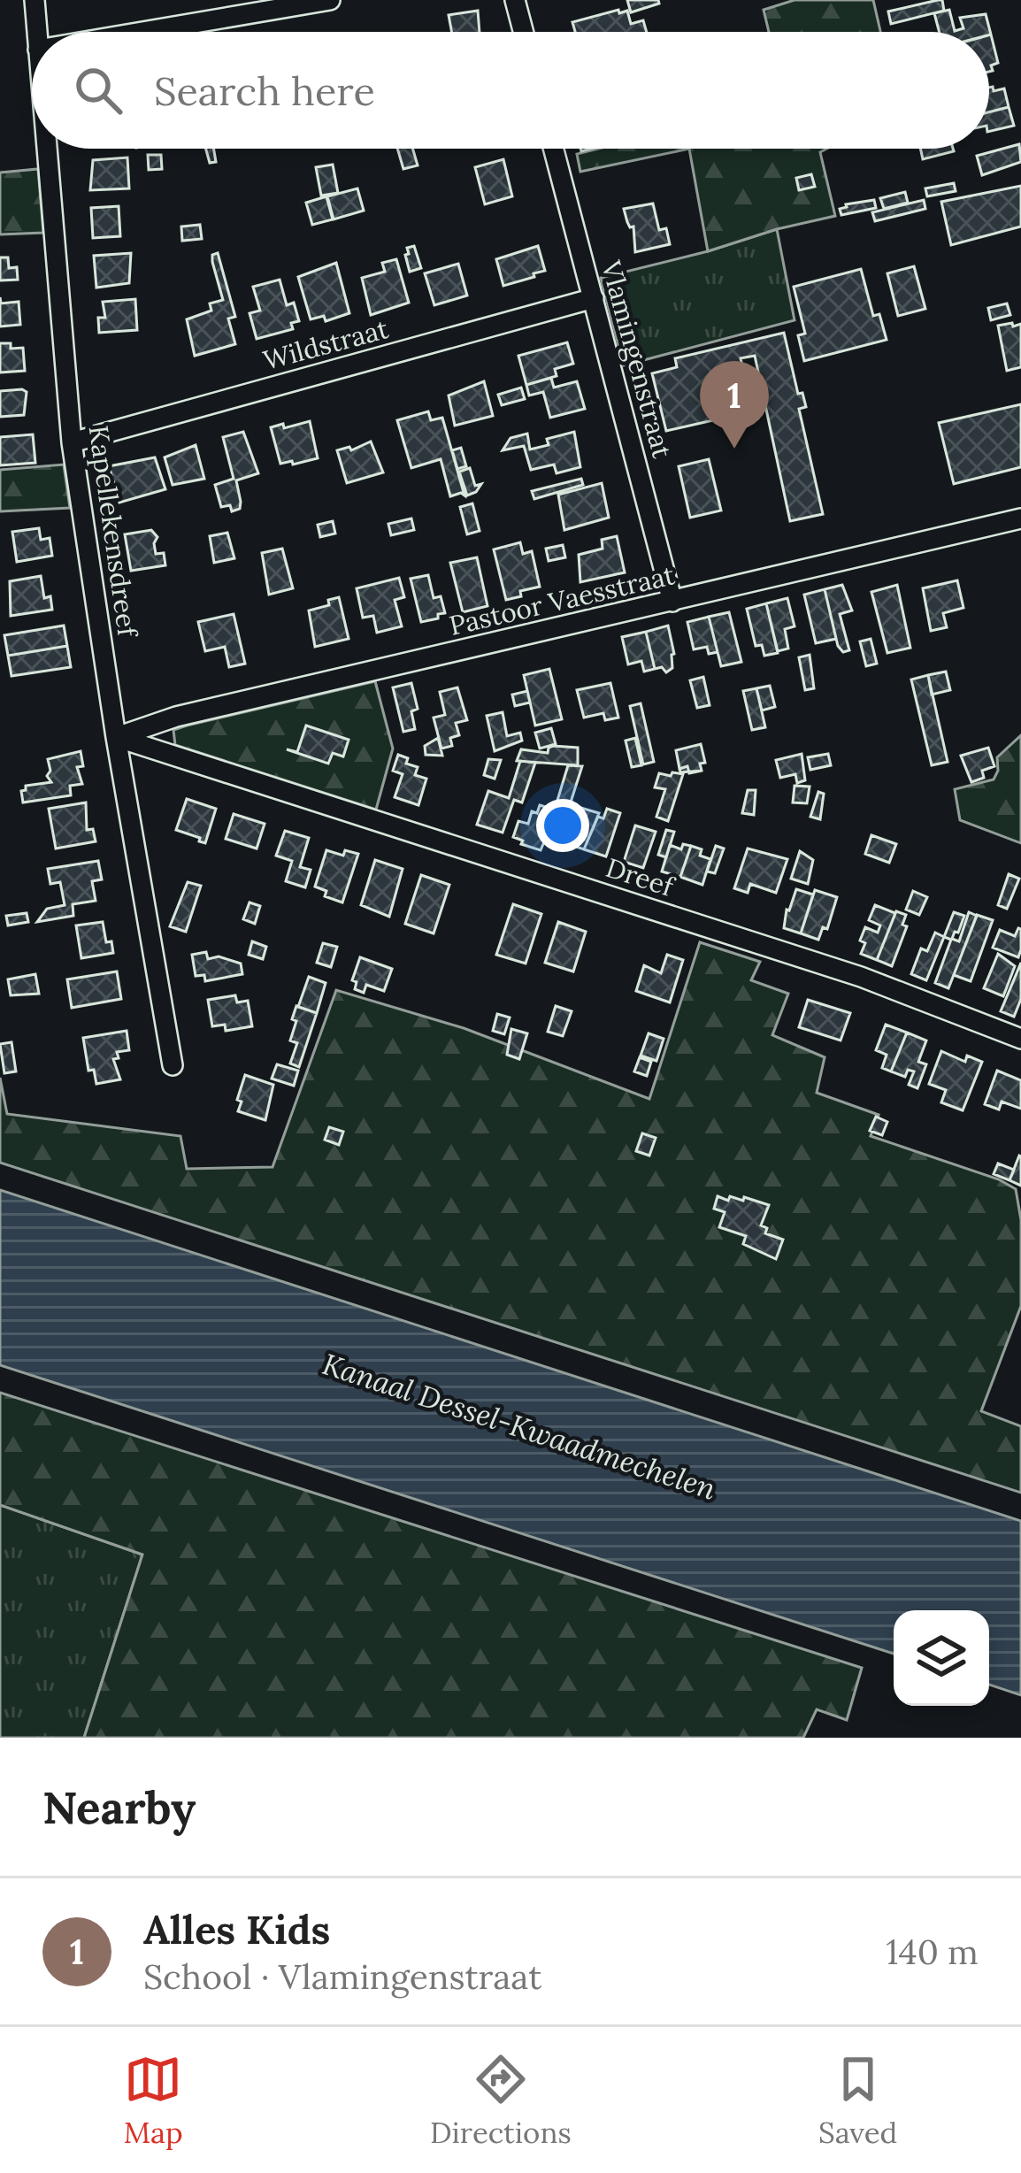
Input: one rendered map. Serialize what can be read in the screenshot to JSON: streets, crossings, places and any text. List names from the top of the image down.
{
  "streets": {
    "street": [
      "Wildstraat",
      "Vlamingenstraat",
      "Kapellekensdreef",
      "Pastoor Vaesstraat",
      "Dreef"
    ]
  },
  "crossings": [
    ["Wildstraat", "Vlamingenstraat"],
    ["Wildstraat", "Kapellekensdreef"],
    ["Vlamingenstraat", "Pastoor Vaesstraat"],
    ["Kapellekensdreef", "Pastoor Vaesstraat"],
    ["Kapellekensdreef", "Dreef"],
    ["Pastoor Vaesstraat", "Dreef"]
  ],
  "water": ["Kanaal Dessel-Kwaadmechelen"],
  "page": {
    "search": "Search here",
    "pins": "1",
    "heading": "Nearby",
    "list": [
      {
        "mark": "1",
        "name": "Alles Kids",
        "note": "School · Vlamingenstraat",
        "value": "140 m"
      }
    ],
    "nav": ["Map", "Directions", "Saved"]
  }
}
